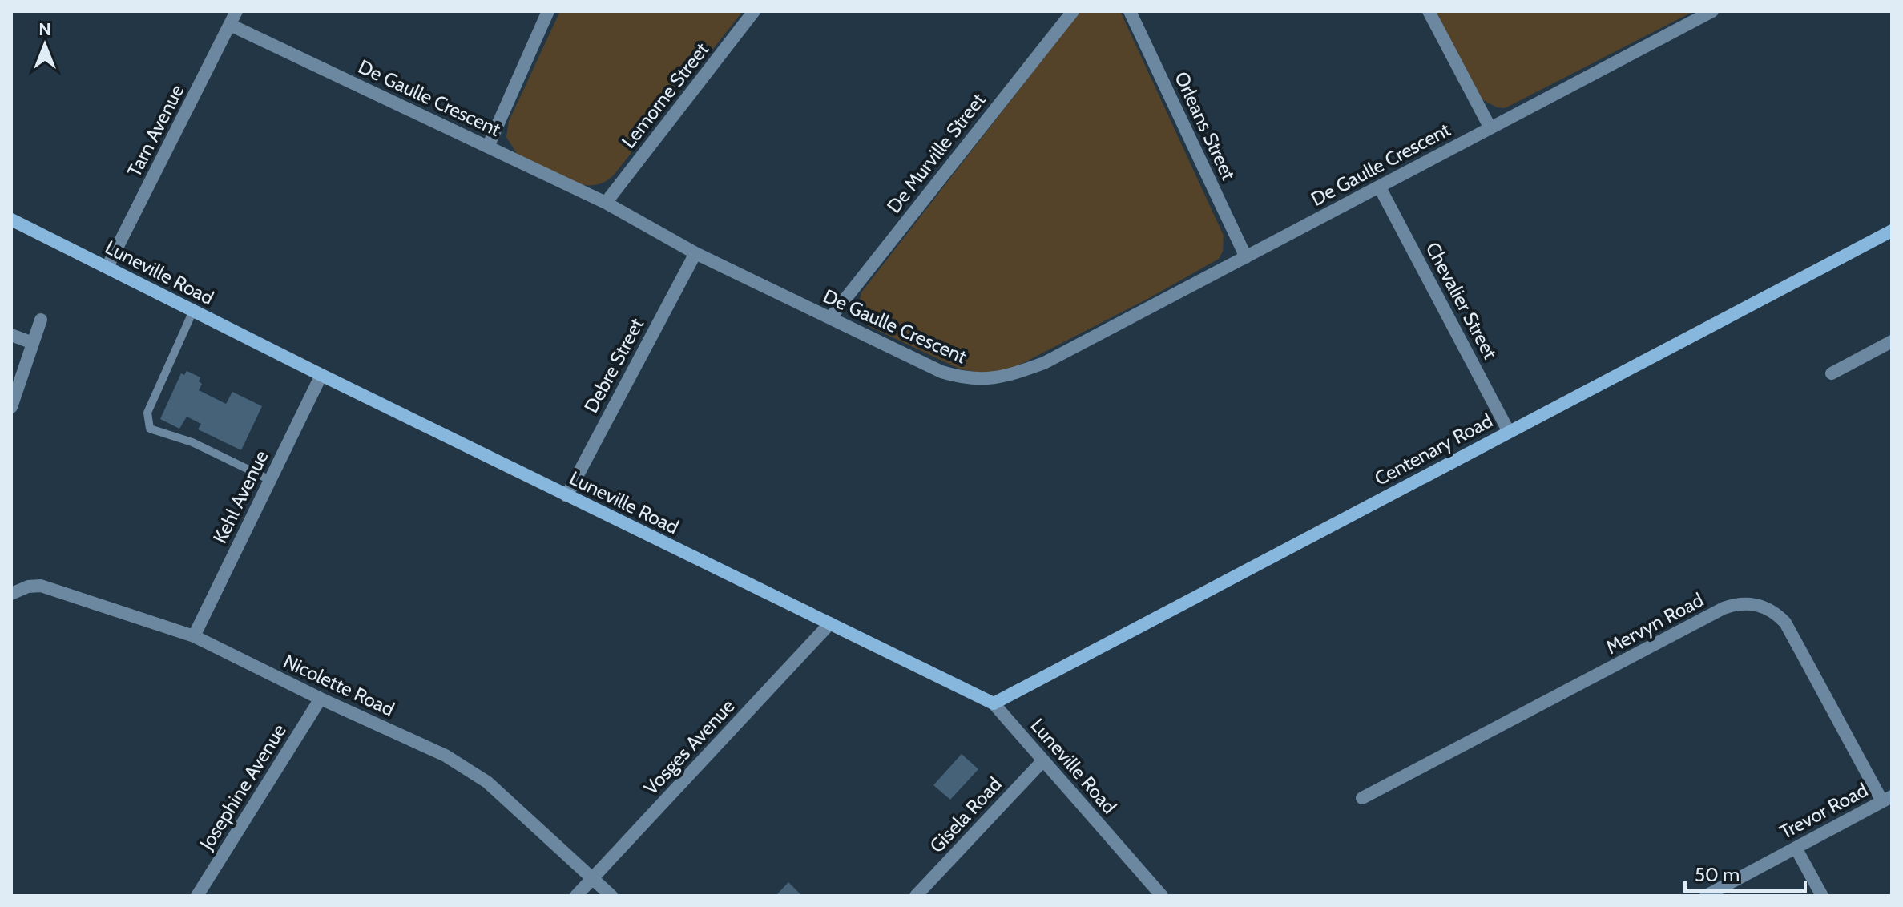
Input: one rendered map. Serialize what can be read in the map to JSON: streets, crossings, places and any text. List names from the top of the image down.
{
  "streets": {
    "street": [
      "Lemorne Street",
      "De Gaulle Crescent",
      "Orleans Street",
      "Tarn Avenue",
      "De Murville Street",
      "Luneville Road",
      "Chevalier Street",
      "Debre Street",
      "Centenary Road",
      "Kehl Avenue",
      "Mervyn Road",
      "Nicolette Road",
      "Vosges Avenue",
      "Josephine Avenue",
      "Trevor Road",
      "Gisela Road"
    ]
  },
  "crossings": [
    ["Lemorne Street", "De Gaulle Crescent"],
    ["De Gaulle Crescent", "Orleans Street"],
    ["De Gaulle Crescent", "Tarn Avenue"],
    ["De Gaulle Crescent", "De Murville Street"],
    ["De Gaulle Crescent", "Chevalier Street"],
    ["De Gaulle Crescent", "Debre Street"],
    ["Tarn Avenue", "Luneville Road"],
    ["Luneville Road", "Debre Street"],
    ["Luneville Road", "Centenary Road"],
    ["Luneville Road", "Kehl Avenue"],
    ["Luneville Road", "Vosges Avenue"],
    ["Luneville Road", "Gisela Road"],
    ["Chevalier Street", "Centenary Road"],
    ["Kehl Avenue", "Nicolette Road"],
    ["Mervyn Road", "Trevor Road"],
    ["Nicolette Road", "Vosges Avenue"],
    ["Nicolette Road", "Josephine Avenue"]
  ],
  "scale_bar": "50 m",
  "north": "top"
}
